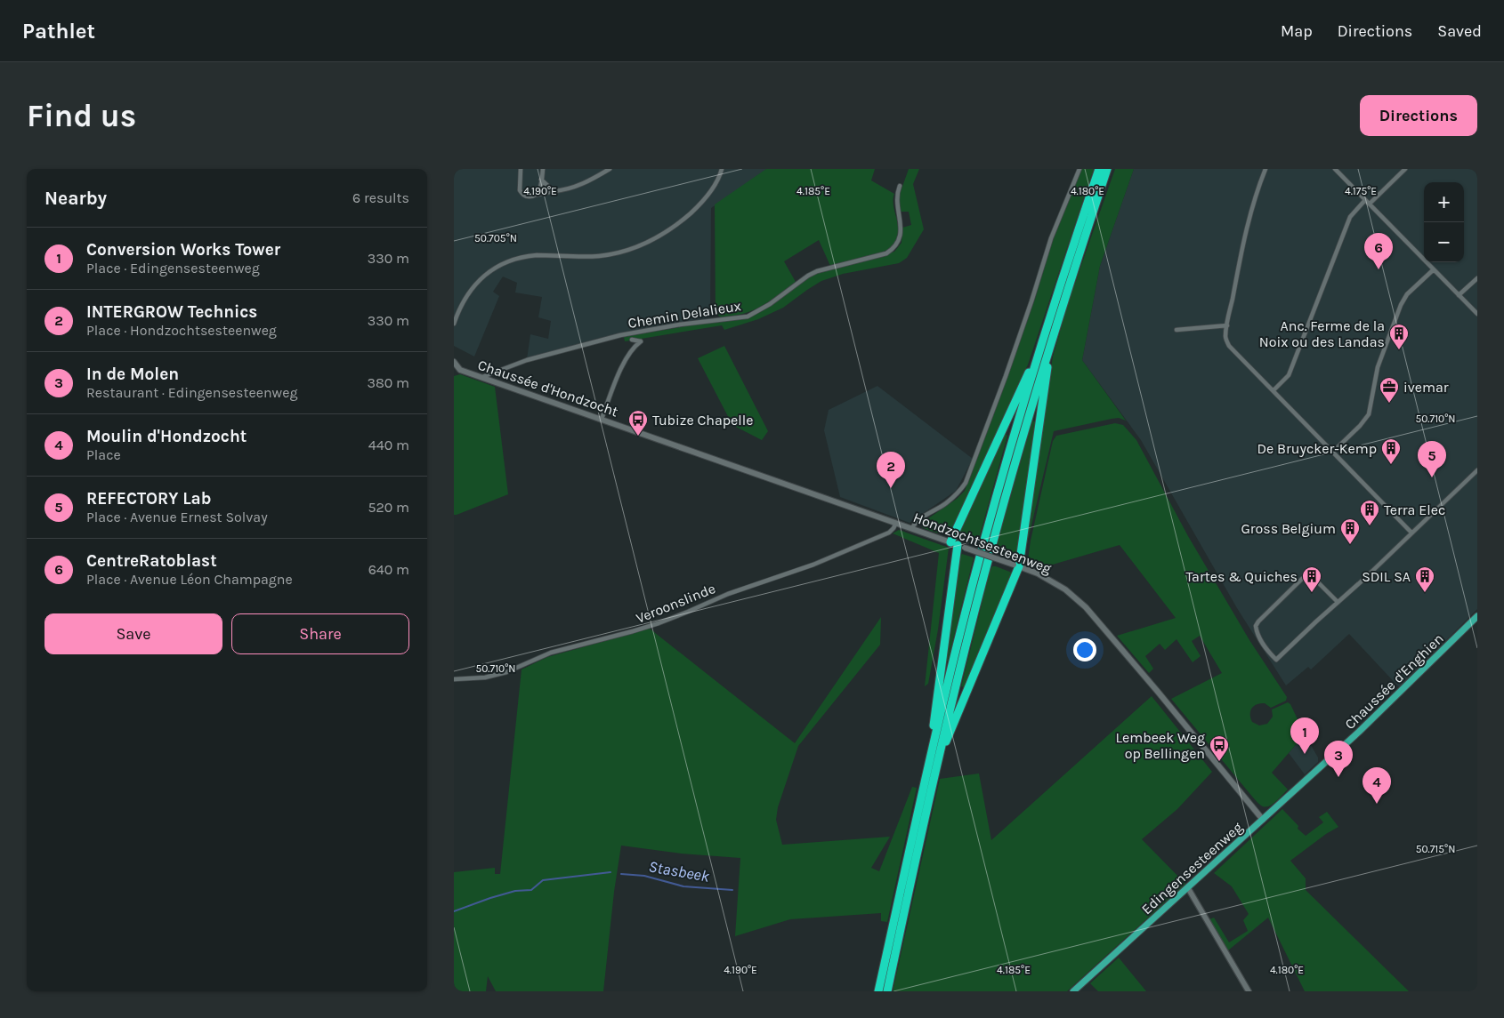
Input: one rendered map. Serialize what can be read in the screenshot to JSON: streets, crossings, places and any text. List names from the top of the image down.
{
  "streets": {
    "main road": [
      "Chaussée d'Hondzocht",
      "Hondzochtsesteenweg",
      "Chaussée d'Enghien",
      "Edingensesteenweg"
    ],
    "street": ["Chemin Delalieux", "Veroonslinde"]
  },
  "crossings": [
    ["Chemin Delalieux", "Chaussée d'Hondzocht"],
    ["Chaussée d'Hondzocht", "Hondzochtsesteenweg"],
    ["Hondzochtsesteenweg", "Veroonslinde"],
    ["Hondzochtsesteenweg", "Edingensesteenweg"],
    ["Chaussée d'Enghien", "Edingensesteenweg"]
  ],
  "water": ["Stasbeek"],
  "places": {
    "building": [
      "Anc. Ferme de la Noix ou des Landas",
      "De Bruycker-Kemp",
      "Terra Elec",
      "Gross Belgium",
      "Tartes & Quiches",
      "SDIL SA"
    ],
    "office": ["ivemar"],
    "bus stop": ["Tubize Chapelle", "Lembeek Weg op Bellingen"]
  },
  "page": {
    "header": "Pathlet",
    "nav": ["Map", "Directions", "Saved"],
    "buttons": [
      "Directions",
      ["Save", "Share"]
    ],
    "title": "Find us",
    "heading": ["Nearby", "6 results"],
    "map_buttons": ["+", "−"],
    "list": [
      {
        "mark": "1",
        "name": "Conversion Works Tower",
        "note": "Place · Edingensesteenweg",
        "value": "330 m"
      },
      {
        "mark": "2",
        "name": "INTERGROW Technics",
        "note": "Place · Hondzochtsesteenweg",
        "value": "330 m"
      },
      {
        "mark": "3",
        "name": "In de Molen",
        "note": "Restaurant · Edingensesteenweg",
        "value": "380 m"
      },
      {
        "mark": "4",
        "name": "Moulin d'Hondzocht",
        "note": "Place",
        "value": "440 m"
      },
      {
        "mark": "5",
        "name": "REFECTORY Lab",
        "note": "Place · Avenue Ernest Solvay",
        "value": "520 m"
      },
      {
        "mark": "6",
        "name": "CentreRatoblast",
        "note": "Place · Avenue Léon Champagne",
        "value": "640 m"
      }
    ],
    "pins": [
      "6",
      "5",
      "2",
      "1",
      "3",
      "4"
    ]
  },
  "coordinates": [
    "4.190°E",
    "4.185°E",
    "4.180°E",
    "4.175°E",
    "50.705°N",
    "50.710°N",
    "50.715°N"
  ]
}
